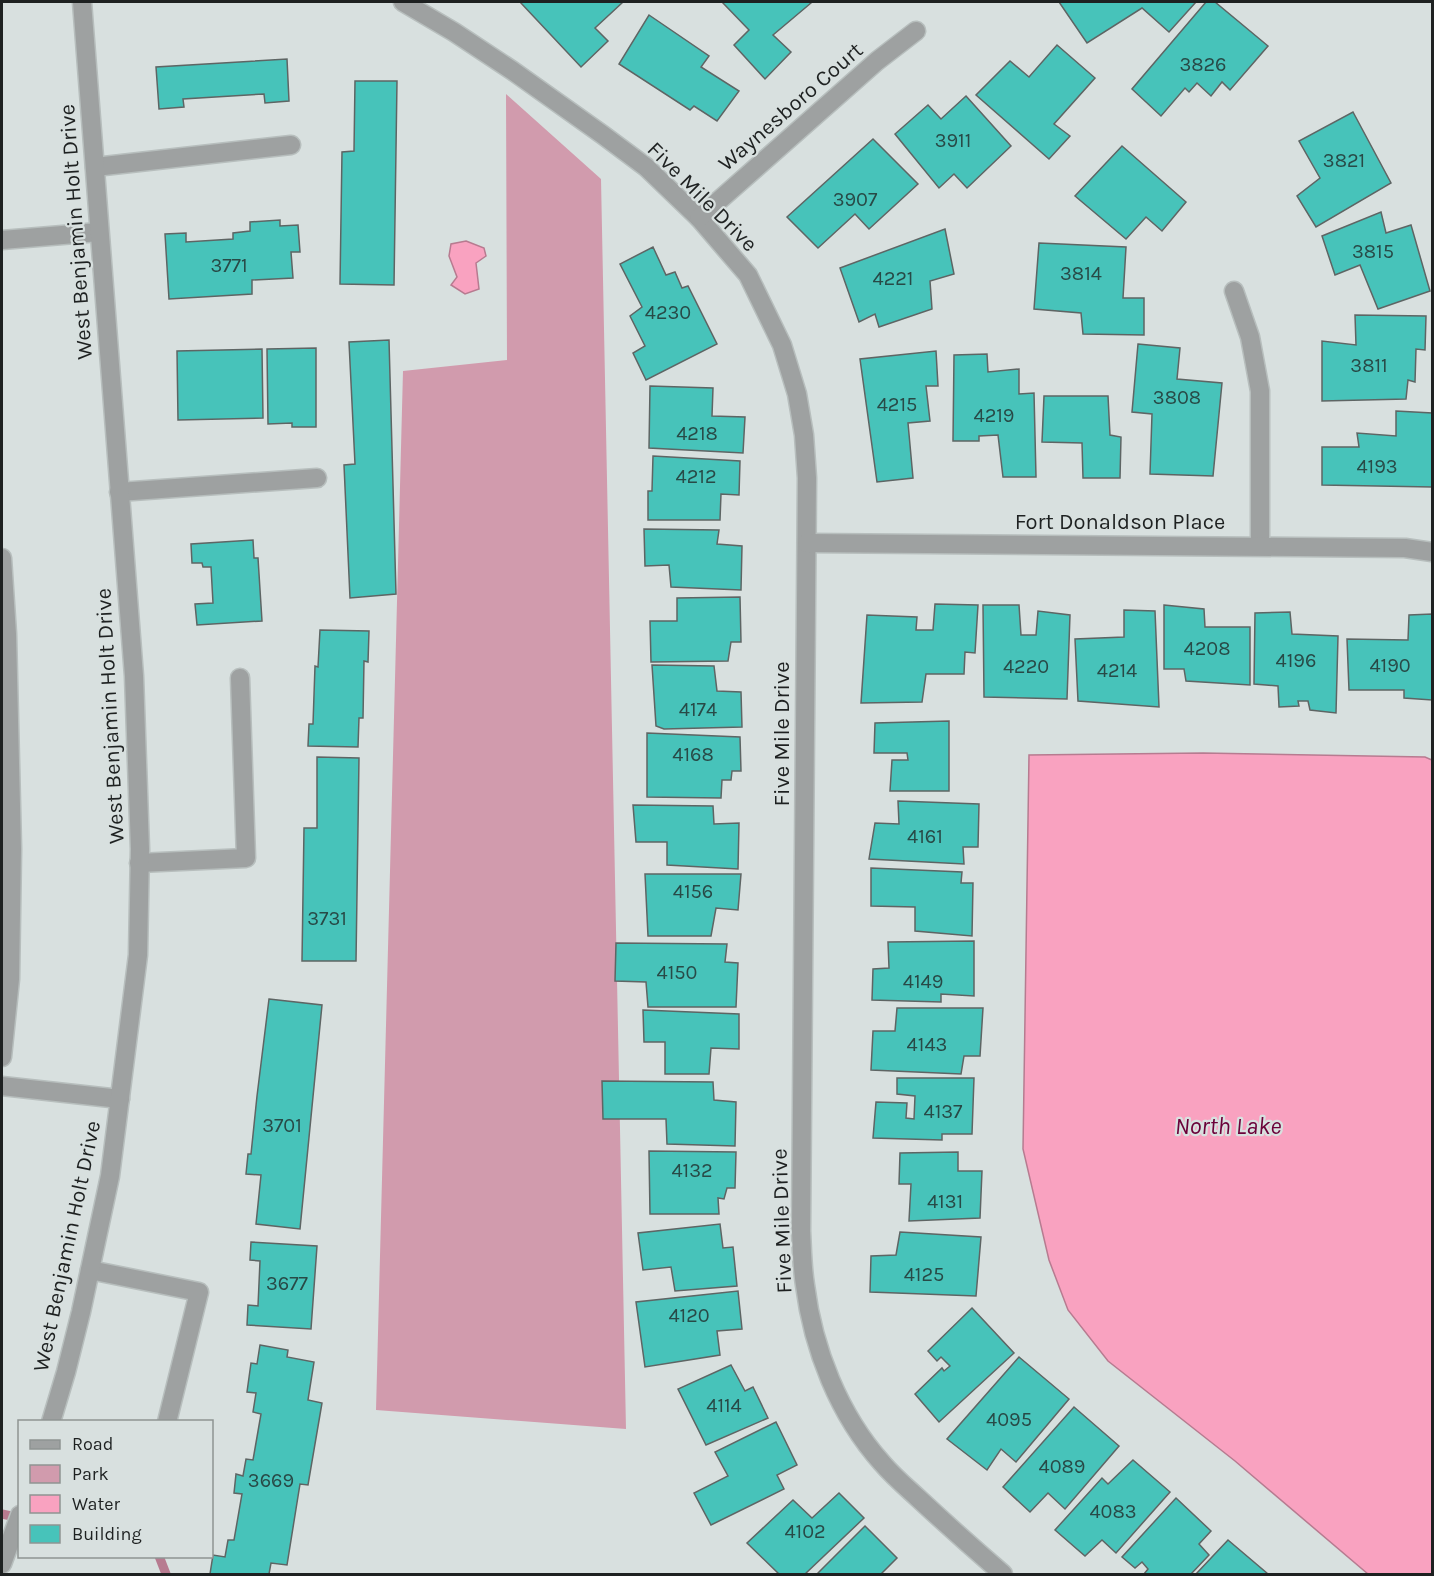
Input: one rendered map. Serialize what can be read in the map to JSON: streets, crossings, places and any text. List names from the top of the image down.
{
  "streets": {
    "street": [
      "Waynesboro Court",
      "Five Mile Drive",
      "West Benjamin Holt Drive",
      "Fort Donaldson Place"
    ]
  },
  "crossings": [
    ["Waynesboro Court", "Five Mile Drive"],
    ["Five Mile Drive", "Fort Donaldson Place"]
  ],
  "water": ["North Lake"],
  "house_numbers": [
    "3826",
    "3911",
    "3821",
    "3907",
    "3815",
    "3771",
    "3814",
    "4221",
    "4230",
    "3811",
    "3808",
    "4215",
    "4219",
    "4218",
    "4193",
    "4212",
    "4208",
    "4196",
    "4190",
    "4220",
    "4214",
    "4174",
    "4168",
    "4161",
    "4156",
    "3731",
    "4150",
    "4149",
    "4143",
    "4137",
    "3701",
    "4132",
    "4131",
    "4125",
    "3677",
    "4120",
    "4114",
    "4095",
    "4089",
    "3669",
    "4083",
    "4102"
  ],
  "legend": [
    "Road",
    "Park",
    "Water",
    "Building"
  ]
}
